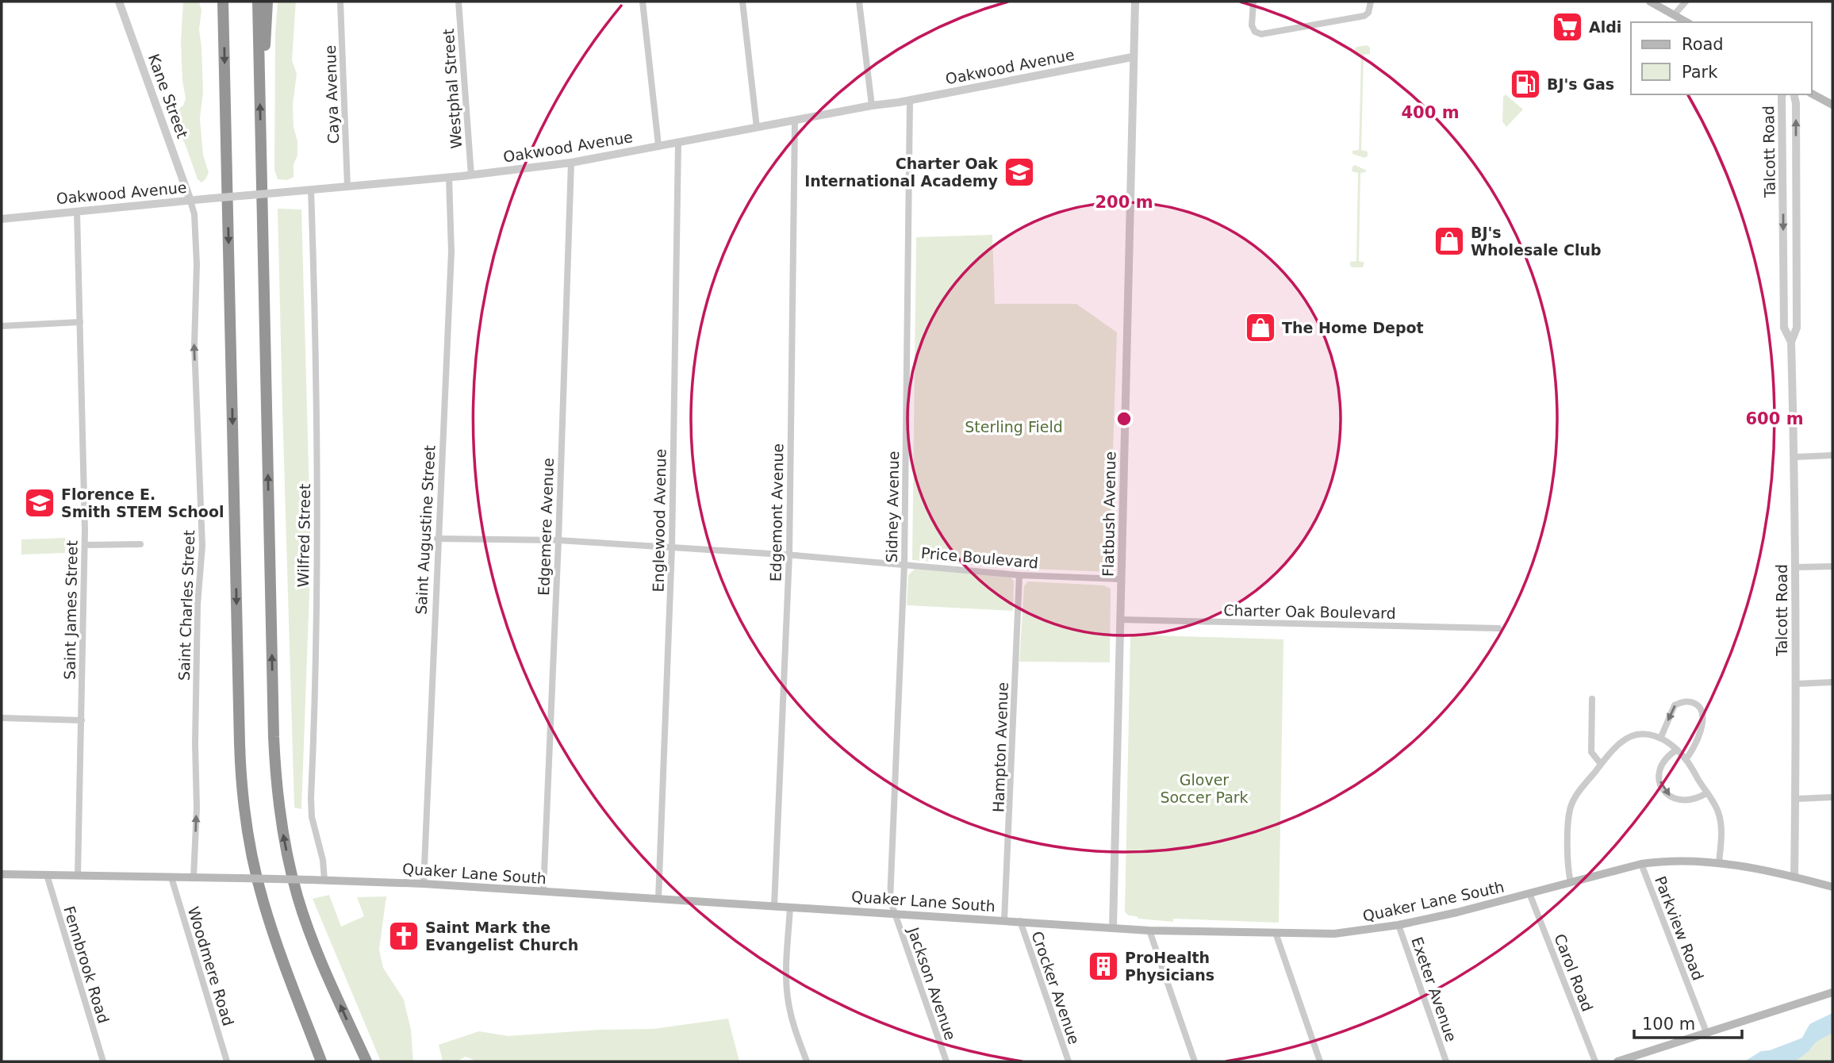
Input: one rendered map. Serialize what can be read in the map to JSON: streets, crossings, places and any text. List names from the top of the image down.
{
  "streets": {
    "main road": ["Quaker Lane South"],
    "street": [
      "Oakwood Avenue",
      "Westphal Street",
      "Caya Avenue",
      "Kane Street",
      "Talcott Road",
      "Sidney Avenue",
      "Edgemont Avenue",
      "Flatbush Avenue",
      "Englewood Avenue",
      "Edgemere Avenue",
      "Saint Augustine Street",
      "Wilfred Street",
      "Price Boulevard",
      "Saint Charles Street",
      "Saint James Street",
      "Charter Oak Boulevard",
      "Hampton Avenue",
      "Parkview Road",
      "Fennbrook Road",
      "Woodmere Road",
      "Carol Road",
      "Jackson Avenue",
      "Crocker Avenue",
      "Exeter Avenue"
    ]
  },
  "crossings": [
    ["Oakwood Avenue", "Westphal Street"],
    ["Oakwood Avenue", "Caya Avenue"],
    ["Oakwood Avenue", "Kane Street"],
    ["Oakwood Avenue", "Sidney Avenue"],
    ["Oakwood Avenue", "Edgemont Avenue"],
    ["Oakwood Avenue", "Flatbush Avenue"],
    ["Oakwood Avenue", "Englewood Avenue"],
    ["Oakwood Avenue", "Edgemere Avenue"],
    ["Oakwood Avenue", "Saint Augustine Street"],
    ["Oakwood Avenue", "Wilfred Street"],
    ["Oakwood Avenue", "Saint Charles Street"],
    ["Oakwood Avenue", "Saint James Street"],
    ["Kane Street", "Saint Charles Street"],
    ["Talcott Road", "Quaker Lane South"],
    ["Sidney Avenue", "Price Boulevard"],
    ["Sidney Avenue", "Quaker Lane South"],
    ["Sidney Avenue", "Jackson Avenue"],
    ["Edgemont Avenue", "Price Boulevard"],
    ["Edgemont Avenue", "Quaker Lane South"],
    ["Flatbush Avenue", "Price Boulevard"],
    ["Flatbush Avenue", "Charter Oak Boulevard"],
    ["Flatbush Avenue", "Quaker Lane South"],
    ["Englewood Avenue", "Price Boulevard"],
    ["Englewood Avenue", "Quaker Lane South"],
    ["Edgemere Avenue", "Price Boulevard"],
    ["Edgemere Avenue", "Quaker Lane South"],
    ["Saint Augustine Street", "Price Boulevard"],
    ["Saint Augustine Street", "Quaker Lane South"],
    ["Wilfred Street", "Quaker Lane South"],
    ["Price Boulevard", "Hampton Avenue"],
    ["Saint Charles Street", "Quaker Lane South"],
    ["Saint James Street", "Quaker Lane South"],
    ["Hampton Avenue", "Quaker Lane South"],
    ["Quaker Lane South", "Parkview Road"],
    ["Quaker Lane South", "Fennbrook Road"],
    ["Quaker Lane South", "Woodmere Road"],
    ["Quaker Lane South", "Carol Road"],
    ["Quaker Lane South", "Jackson Avenue"],
    ["Quaker Lane South", "Crocker Avenue"],
    ["Quaker Lane South", "Exeter Avenue"]
  ],
  "one_way": ["Saint Charles Street"],
  "parks": ["Sterling Field", "Glover Soccer Park"],
  "places": {
    "supermarket": ["Aldi"],
    "fuel station": ["BJ's Gas"],
    "school or university": ["Charter Oak International Academy", "Florence E. Smith STEM School"],
    "shop": ["BJ's Wholesale Club", "The Home Depot"],
    "church": ["Saint Mark the Evangelist Church"],
    "building": ["ProHealth Physicians"]
  },
  "legend": ["Road", "Park"],
  "scale_bar": "100 m",
  "rings": ["400 m", "200 m", "600 m"]
}
